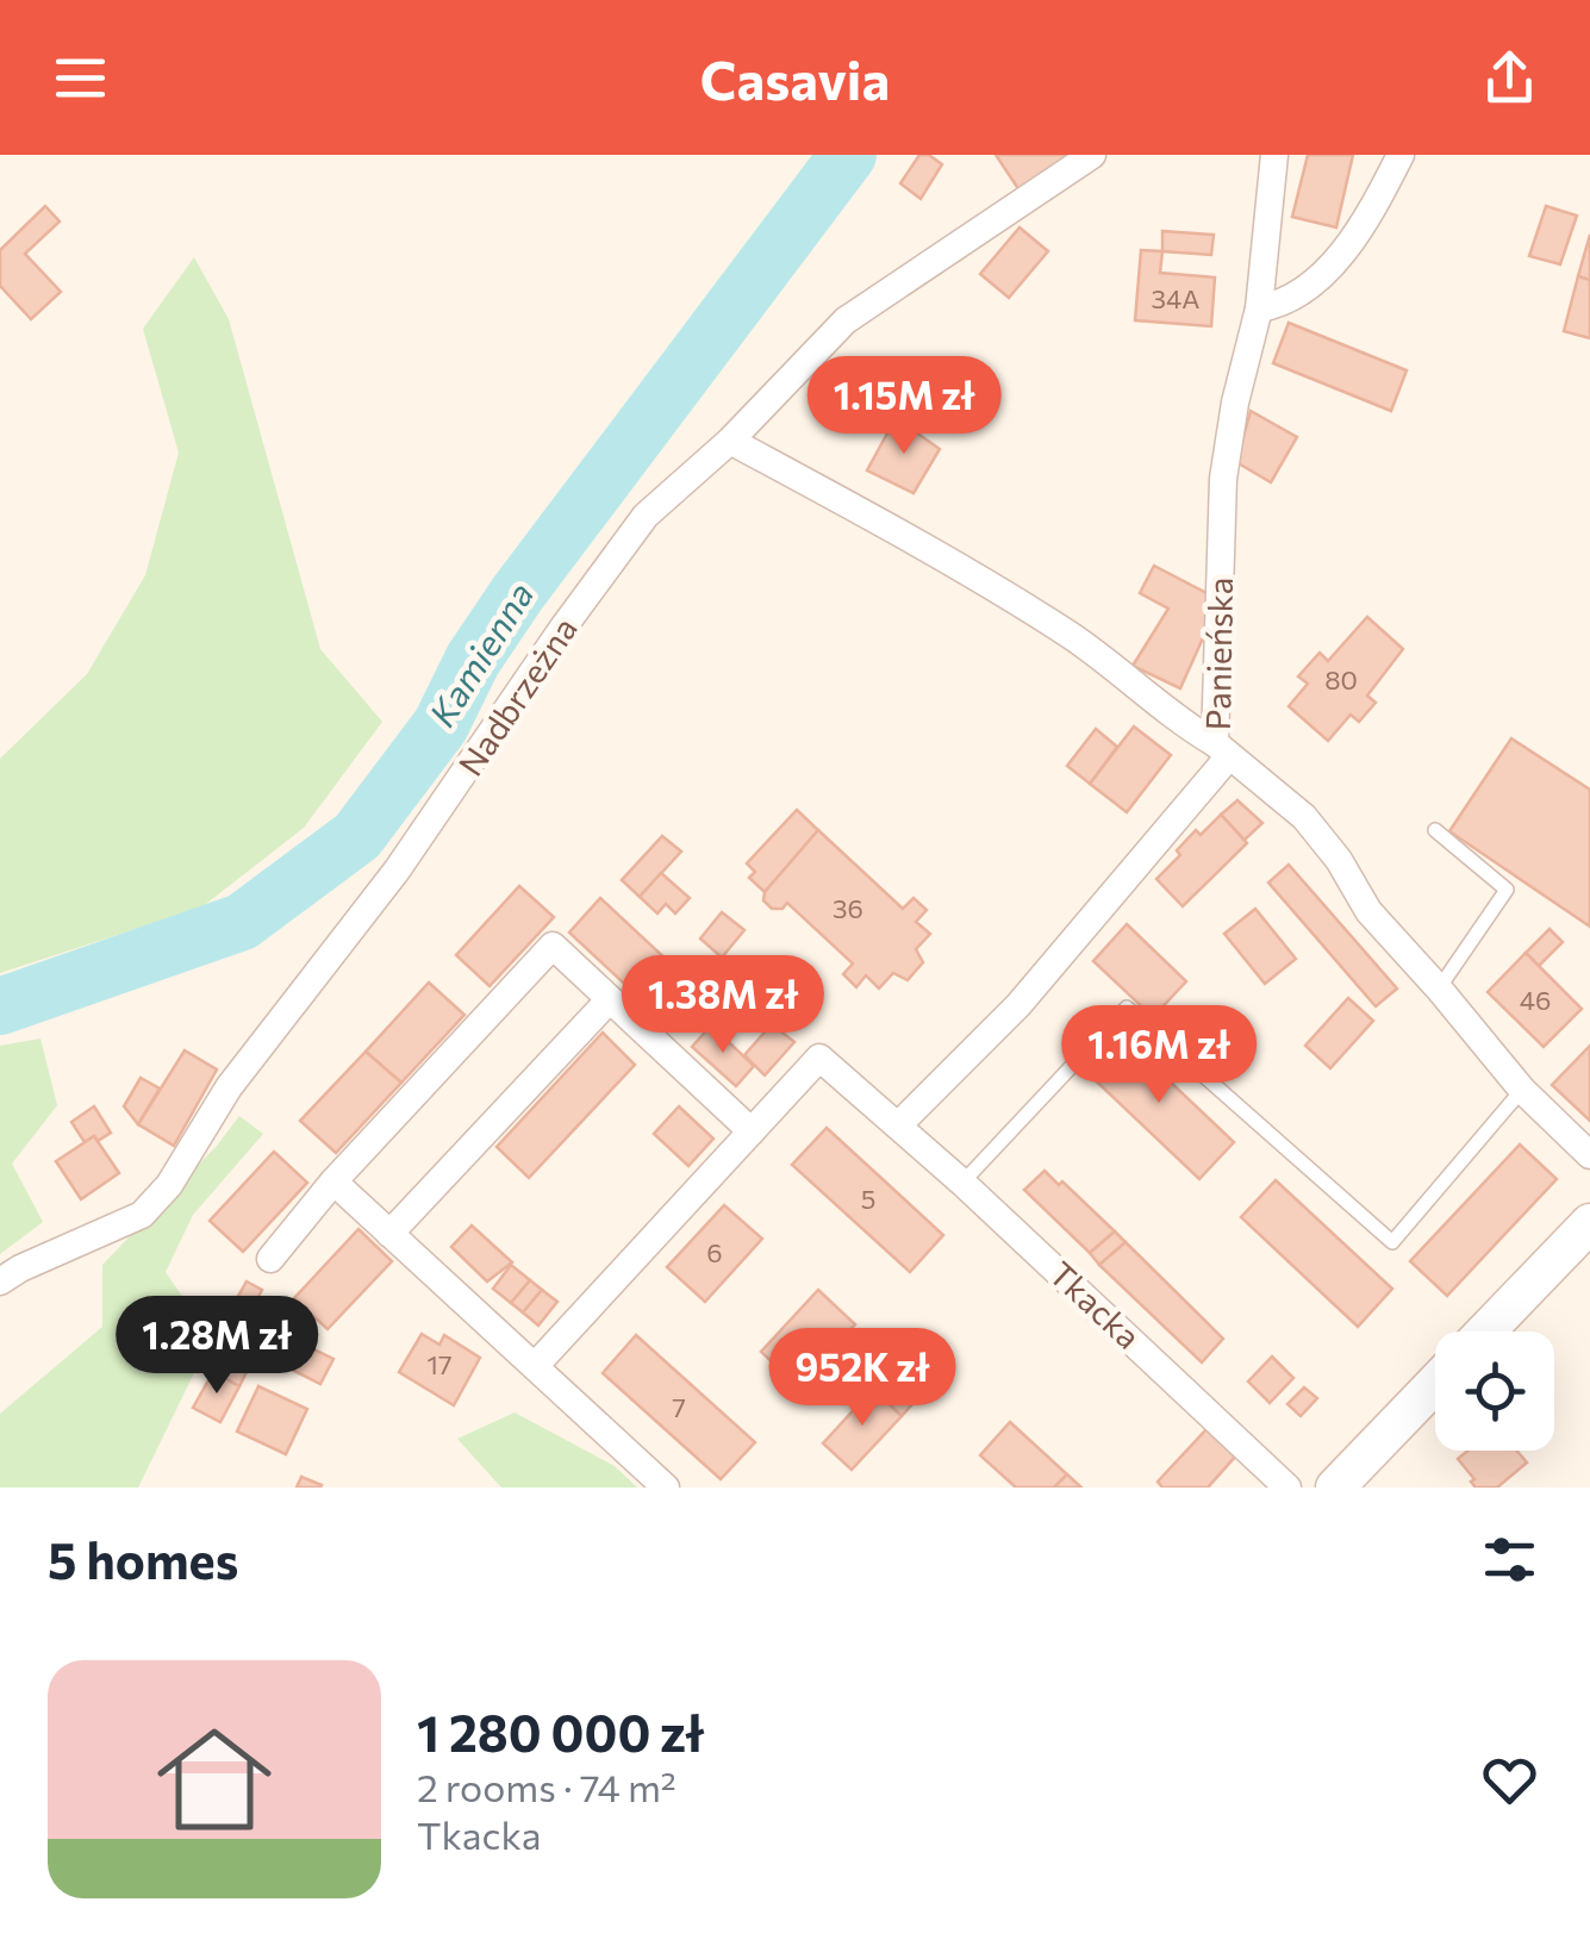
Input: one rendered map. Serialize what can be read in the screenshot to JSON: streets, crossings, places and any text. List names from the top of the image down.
{
  "streets": {
    "street": ["Panieńska", "Nadbrzeżna", "Tkacka"]
  },
  "water": ["Kamienna"],
  "house_numbers": [
    "34A",
    "80",
    "36",
    "46",
    "5",
    "6",
    "17",
    "7"
  ],
  "page": {
    "header": "Casavia",
    "price": [
      "1.15M zł",
      "1.38M zł",
      "1.16M zł",
      "1.28M zł",
      "952K zł"
    ],
    "heading": "5 homes",
    "list": [
      {
        "name": "1 280 000 zł",
        "note": "2 rooms · 74 m² · Tkacka"
      }
    ]
  }
}
